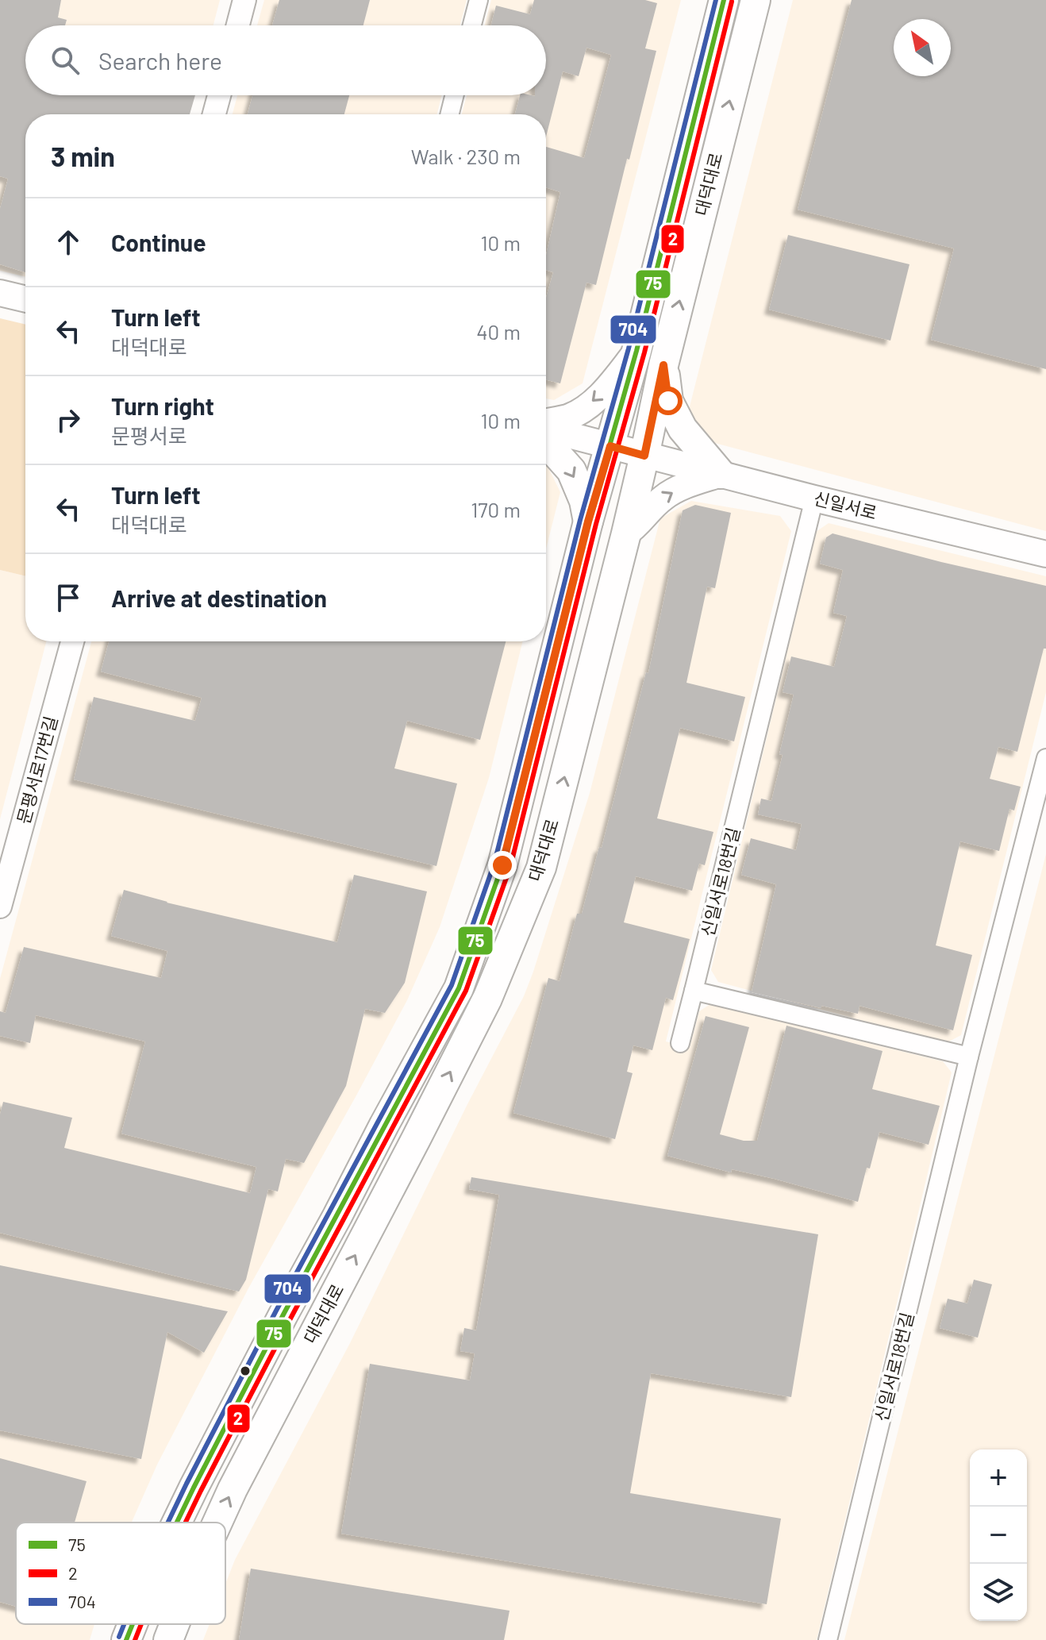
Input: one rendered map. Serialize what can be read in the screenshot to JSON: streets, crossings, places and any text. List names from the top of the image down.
{
  "streets": {
    "main road": ["대덕대로", "신일서로"],
    "street": ["문평서로17번길", "신일서로18번길"]
  },
  "crossings": [
    ["대덕대로", "신일서로"],
    ["신일서로", "신일서로18번길"]
  ],
  "lines": ["transit line 75", "transit line 704", "transit line 2"],
  "legend": ["75", "2", "704"],
  "north": "top left",
  "page": {
    "search": "Search here",
    "heading": ["3 min", "Walk · 230 m"],
    "list": [
      ["Continue", "10 m"],
      ["Turn left", "대덕대로", "40 m"],
      ["Turn right", "문평서로", "10 m"],
      ["Turn left", "대덕대로", "170 m"],
      "Arrive at destination"
    ],
    "map_buttons": ["+", "−"]
  }
}
